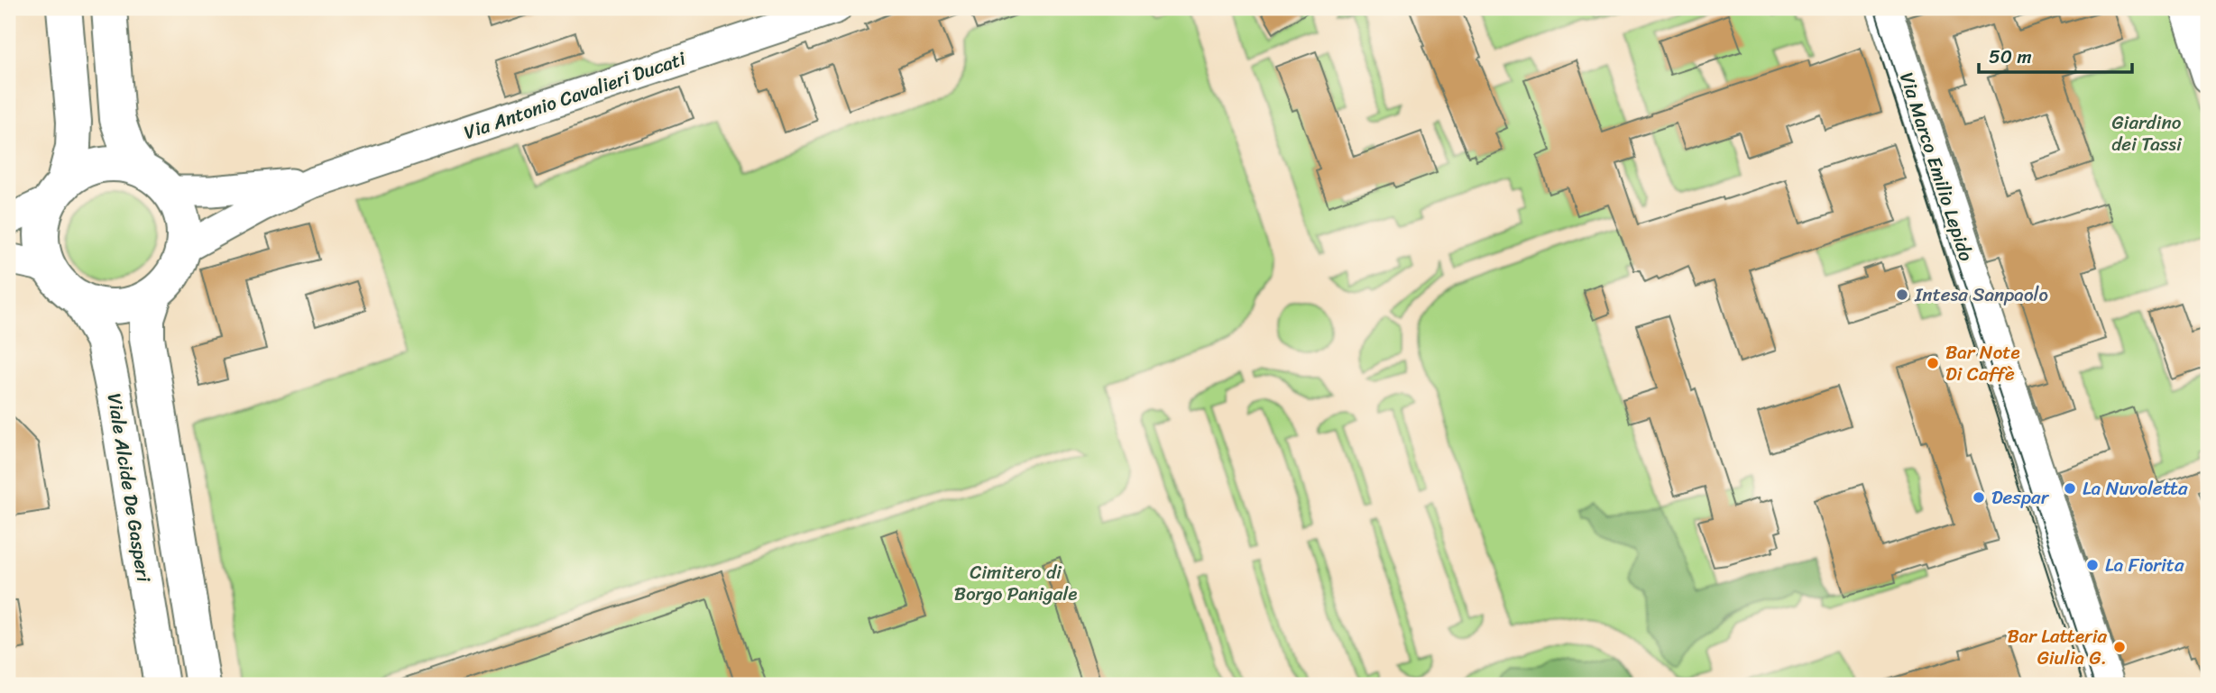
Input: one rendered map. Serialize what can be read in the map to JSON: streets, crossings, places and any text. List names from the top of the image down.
{
  "streets": {
    "main road": ["Via Marco Emilio Lepido", "Viale Alcide De Gasperi"],
    "street": ["Via Antonio Cavalieri Ducati"]
  },
  "crossings": [
    ["Via Antonio Cavalieri Ducati", "Viale Alcide De Gasperi"]
  ],
  "parks": ["Giardino dei Tassi", "Cimitero di Borgo Panigale"],
  "places": [
    "Intesa Sanpaolo",
    "Bar Note Di Caffè",
    "La Nuvoletta",
    "Despar",
    "La Fiorita",
    "Bar Latteria Giulia G."
  ],
  "scale_bar": "50 m"
}
